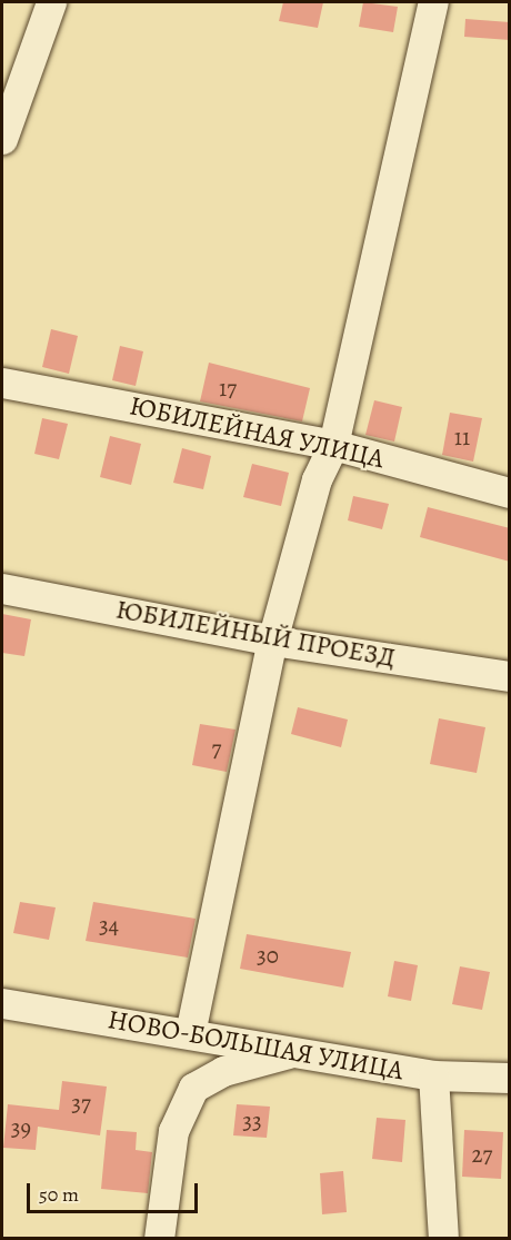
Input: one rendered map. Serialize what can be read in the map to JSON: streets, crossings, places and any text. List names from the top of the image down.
{
  "streets": {
    "street": ["ЮБИЛЕЙНАЯ УЛИЦА", "ЮБИЛЕЙНЫЙ ПРОЕЗД", "НОВО-БОЛЬШАЯ УЛИЦА"]
  },
  "house_numbers": [
    "17",
    "11",
    "7",
    "34",
    "30",
    "37",
    "33",
    "39",
    "27"
  ],
  "scale_bar": "50 m"
}
